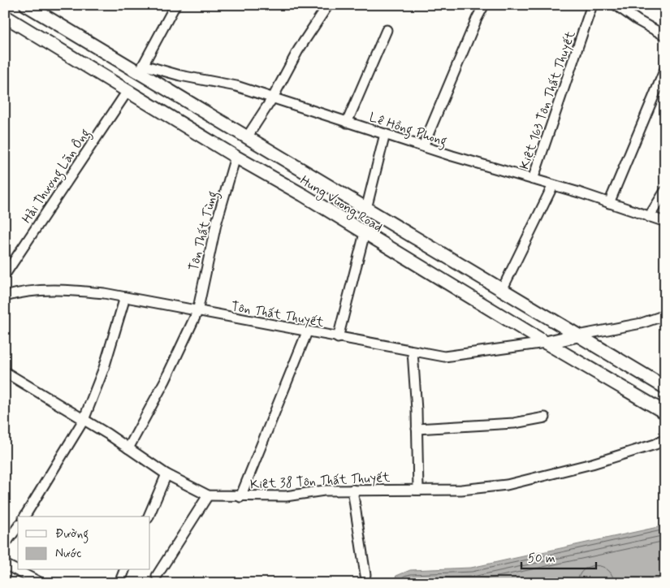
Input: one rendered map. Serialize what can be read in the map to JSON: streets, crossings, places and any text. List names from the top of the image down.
{
  "streets": {
    "main road": ["Hung Vuong Road"],
    "street": [
      "Kiệt 163 Tôn Thất Thuyết",
      "Lê Hồng Phong",
      "Hải Thượng Lãn Ông",
      "Tôn Thất Tùng",
      "Tôn Thất Thuyết",
      "Kiệt 38 Tôn Thất Thuyết"
    ]
  },
  "crossings": [
    ["Kiệt 163 Tôn Thất Thuyết", "Lê Hồng Phong"],
    ["Lê Hồng Phong", "Hung Vuong Road"],
    ["Hải Thượng Lãn Ông", "Hung Vuong Road"],
    ["Hung Vuong Road", "Tôn Thất Tùng"],
    ["Hung Vuong Road", "Tôn Thất Thuyết"],
    ["Tôn Thất Tùng", "Tôn Thất Thuyết"],
    ["Tôn Thất Tùng", "Kiệt 38 Tôn Thất Thuyết"]
  ],
  "legend": ["Đường", "Nước"],
  "scale_bar": "50 m"
}
